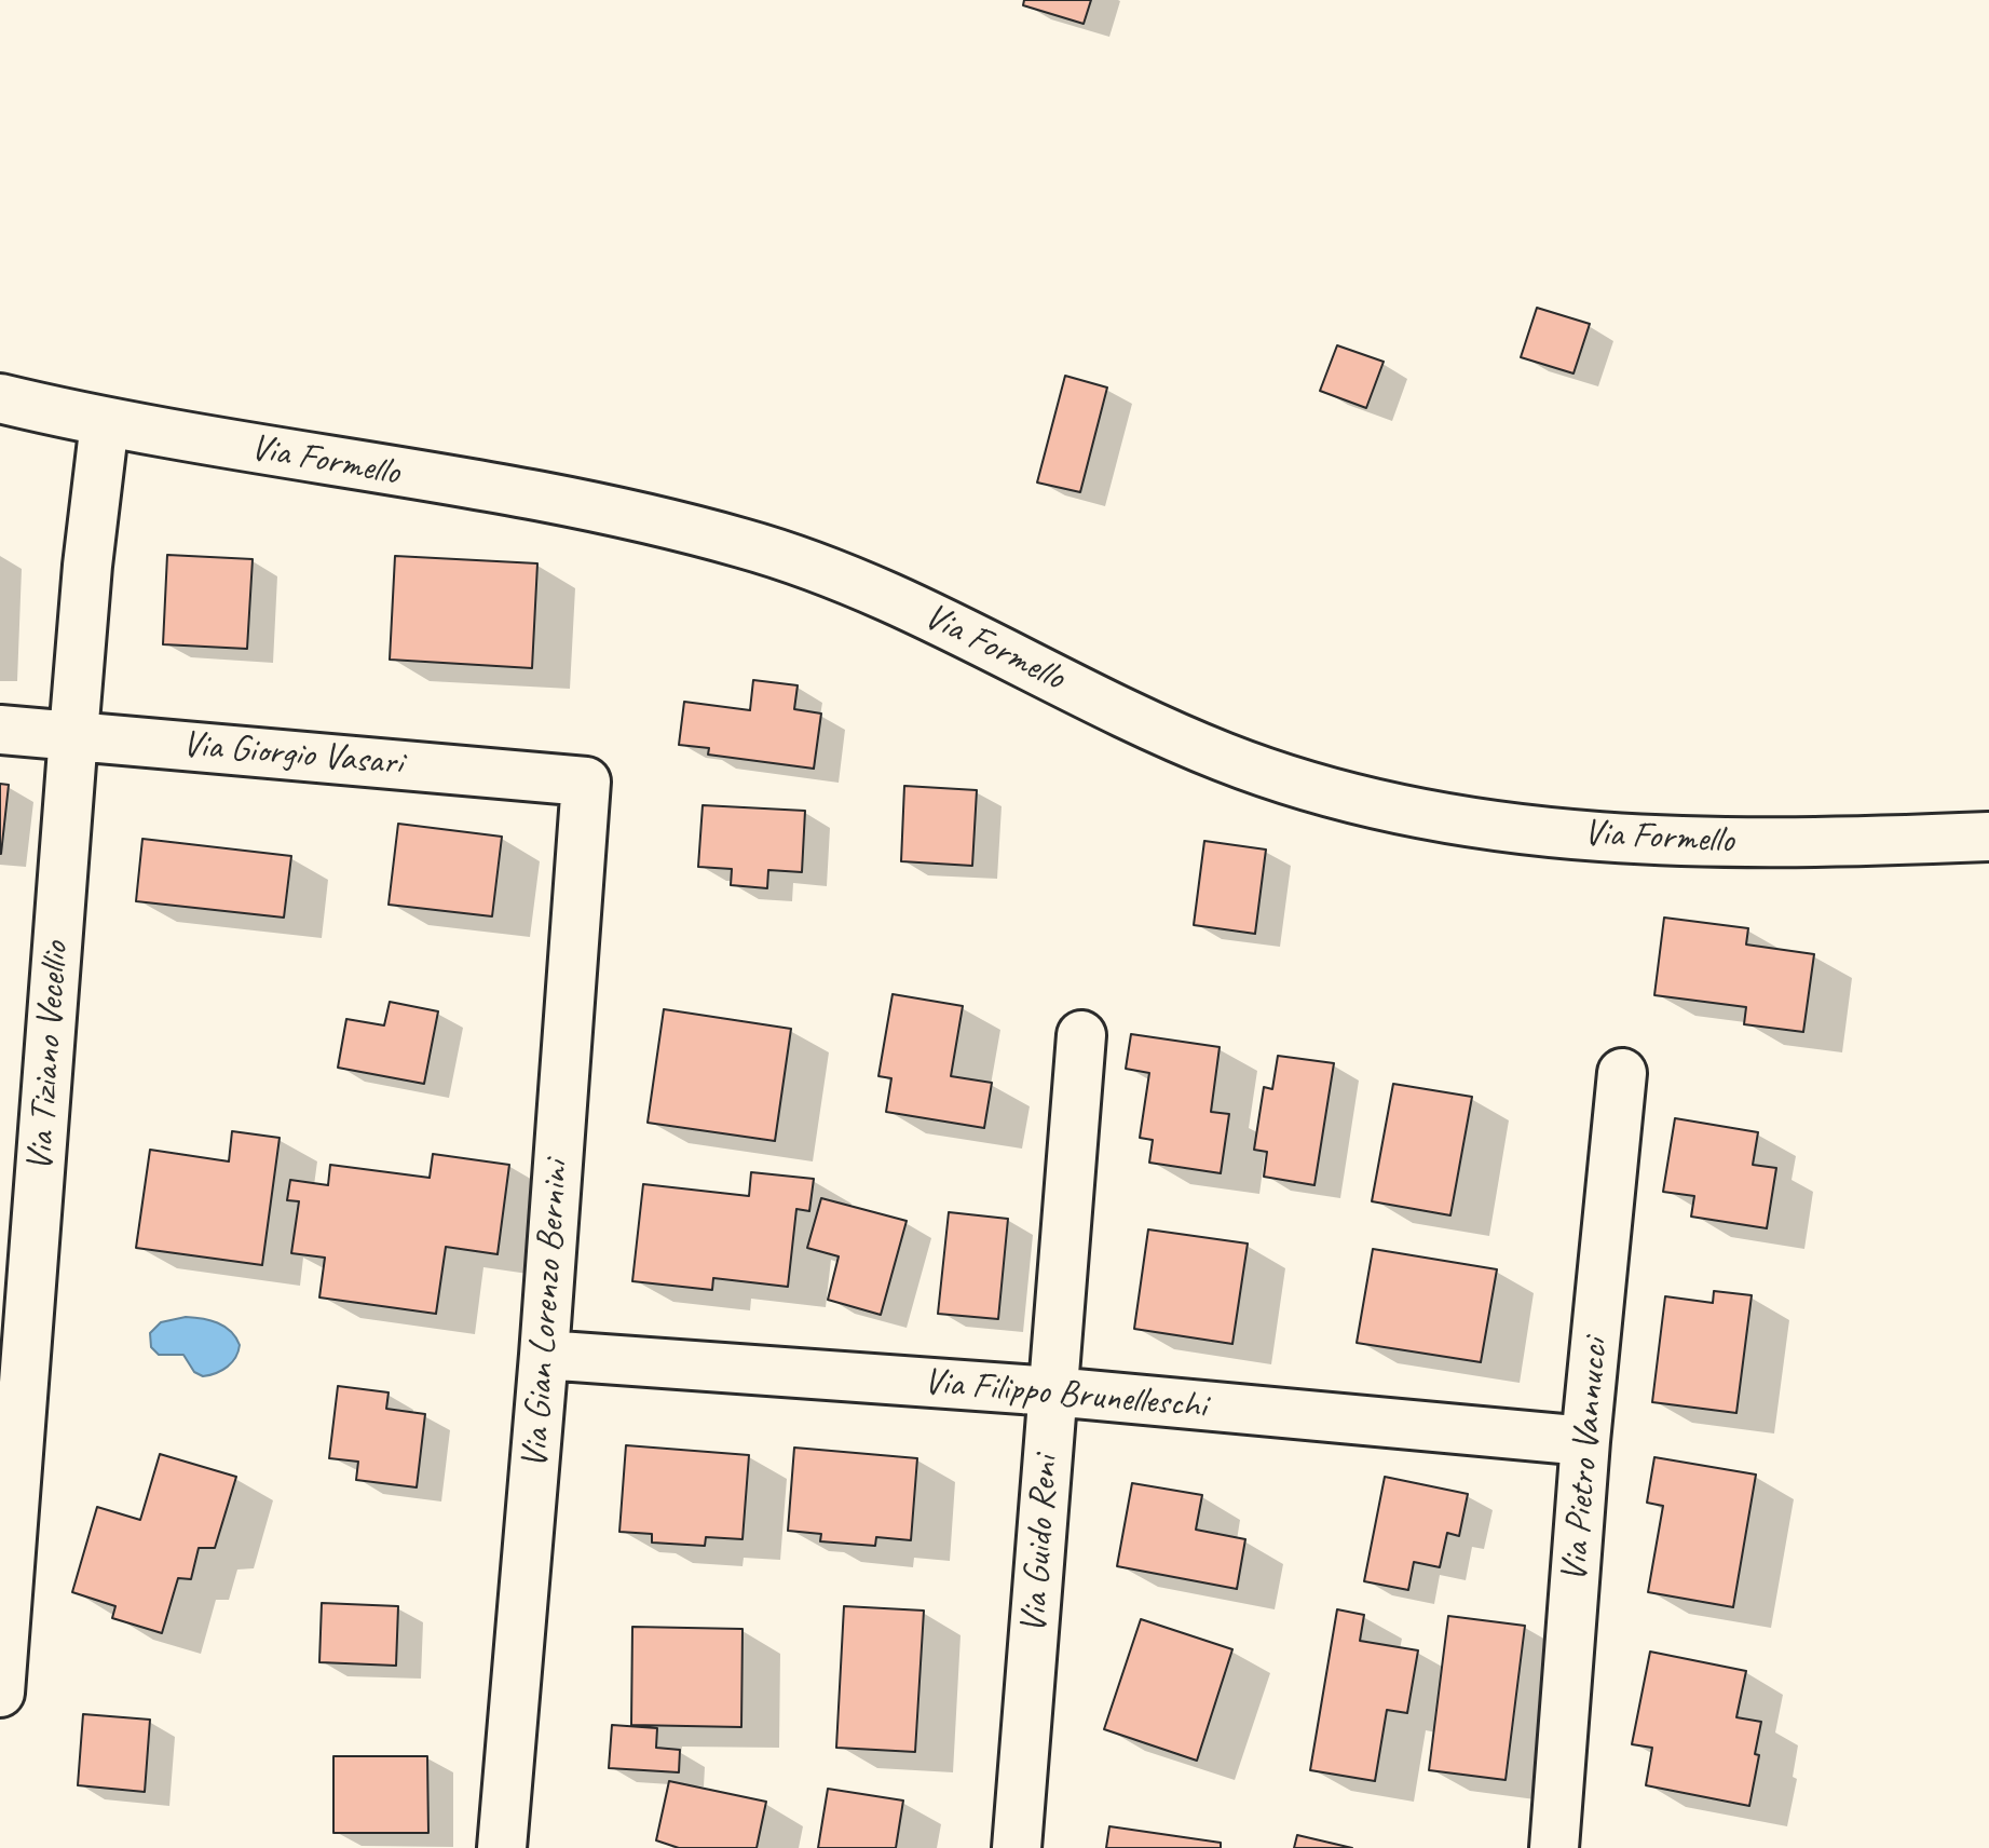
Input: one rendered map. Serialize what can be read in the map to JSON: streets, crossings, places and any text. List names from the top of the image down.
{
  "streets": {
    "street": [
      "Via Formello",
      "Via Giorgio Vasari",
      "Via Tiziano Vecellio",
      "Via Gian Lorenzo Bernini",
      "Via Filippo Brunelleschi",
      "Via Pietro Vannucci",
      "Via Guido Reni"
    ]
  },
  "crossings": [
    ["Via Formello", "Via Tiziano Vecellio"],
    ["Via Giorgio Vasari", "Via Tiziano Vecellio"],
    ["Via Giorgio Vasari", "Via Gian Lorenzo Bernini"],
    ["Via Gian Lorenzo Bernini", "Via Filippo Brunelleschi"],
    ["Via Filippo Brunelleschi", "Via Pietro Vannucci"],
    ["Via Filippo Brunelleschi", "Via Guido Reni"]
  ]
}
